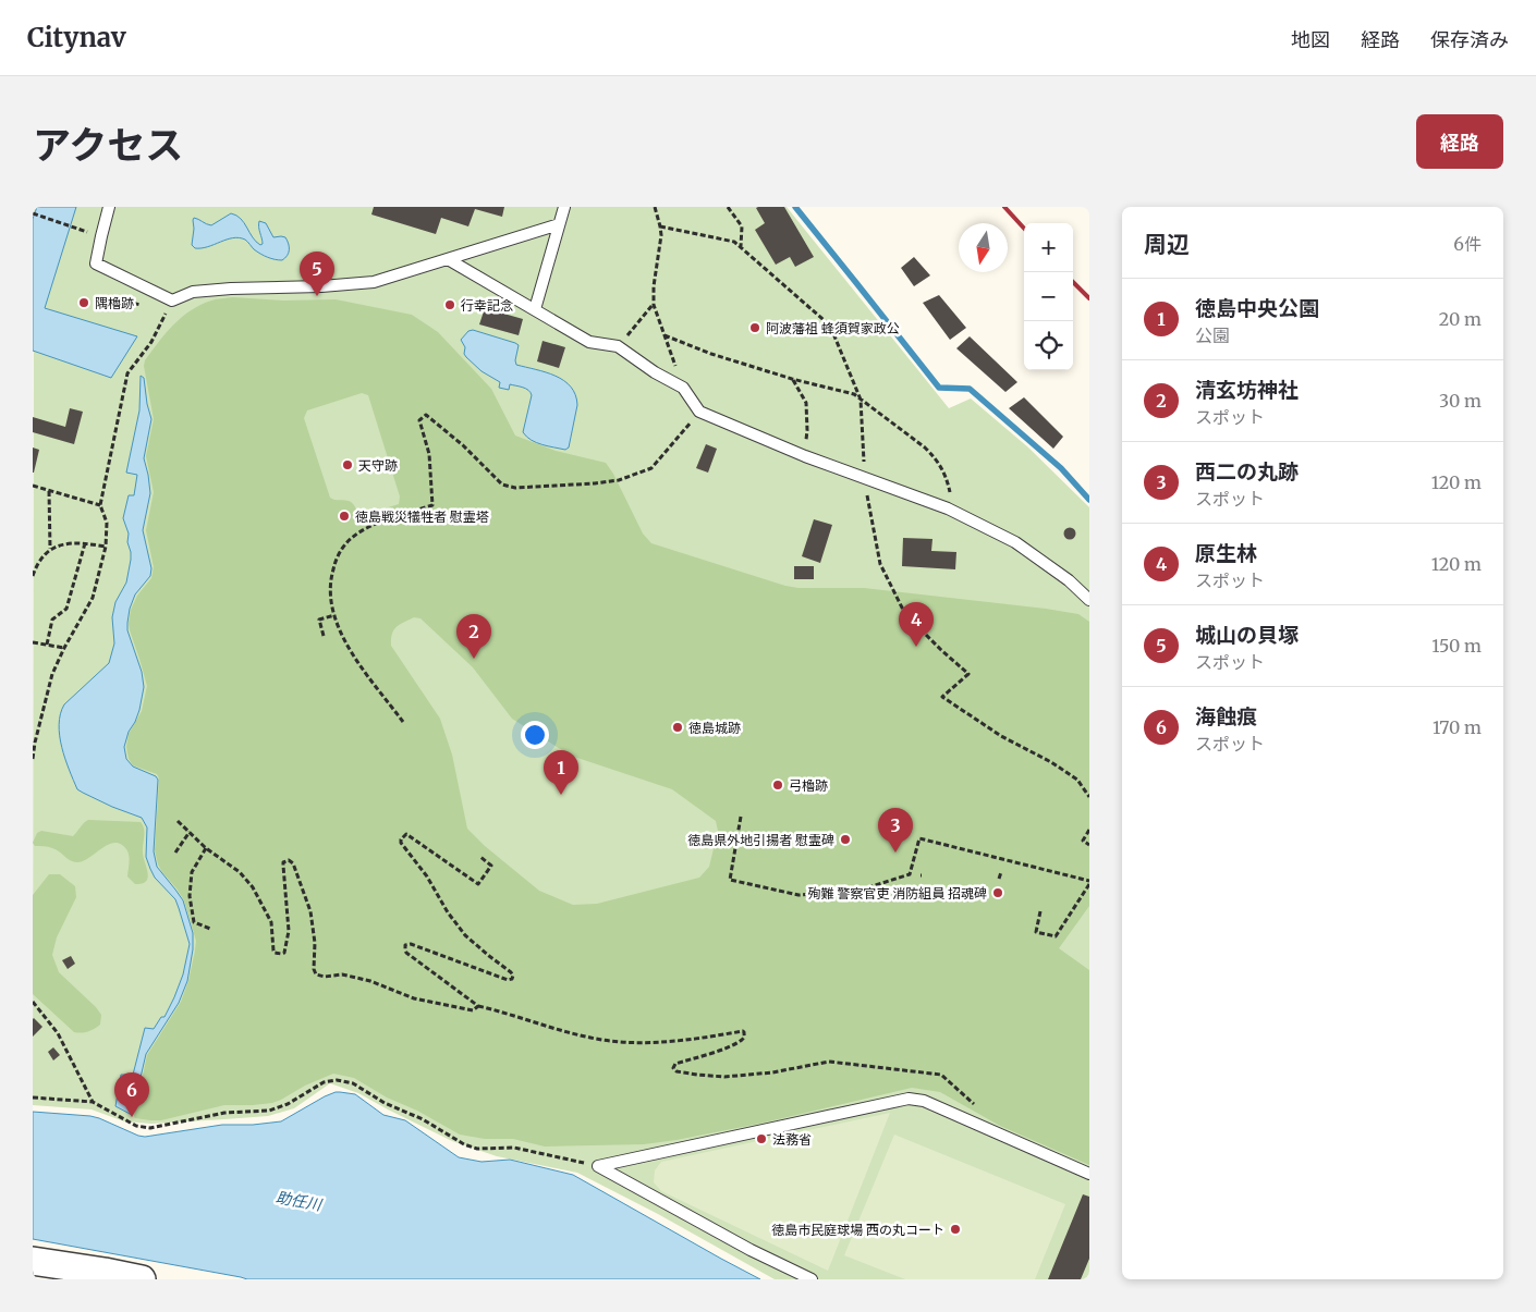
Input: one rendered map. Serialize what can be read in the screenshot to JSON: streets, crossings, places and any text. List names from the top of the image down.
{
  "water": ["助任川"],
  "places": [
    "隅櫓跡",
    "行幸記念",
    "阿波藩祖 蜂須賀家政公",
    "天守跡",
    "徳島戦災犠牲者 慰霊塔",
    "徳島城跡",
    "弓櫓跡",
    "徳島県外地引揚者 慰霊碑",
    "殉難 警察官吏 消防組員 招魂碑",
    "法務省",
    "徳島市民庭球場 西の丸コート"
  ],
  "north": "bottom",
  "page": {
    "header": "Citynav",
    "nav": ["地図", "経路", "保存済み"],
    "title": "アクセス",
    "buttons": "経路",
    "heading": ["周辺", "6件"],
    "map_buttons": ["+", "−"],
    "pins": [
      "5",
      "4",
      "2",
      "1",
      "3",
      "6"
    ],
    "list": [
      {
        "mark": "1",
        "name": "徳島中央公園",
        "note": "公園",
        "value": "20 m"
      },
      {
        "mark": "2",
        "name": "清玄坊神社",
        "note": "スポット",
        "value": "30 m"
      },
      {
        "mark": "3",
        "name": "西二の丸跡",
        "note": "スポット",
        "value": "120 m"
      },
      {
        "mark": "4",
        "name": "原生林",
        "note": "スポット",
        "value": "120 m"
      },
      {
        "mark": "5",
        "name": "城山の貝塚",
        "note": "スポット",
        "value": "150 m"
      },
      {
        "mark": "6",
        "name": "海蝕痕",
        "note": "スポット",
        "value": "170 m"
      }
    ]
  }
}
